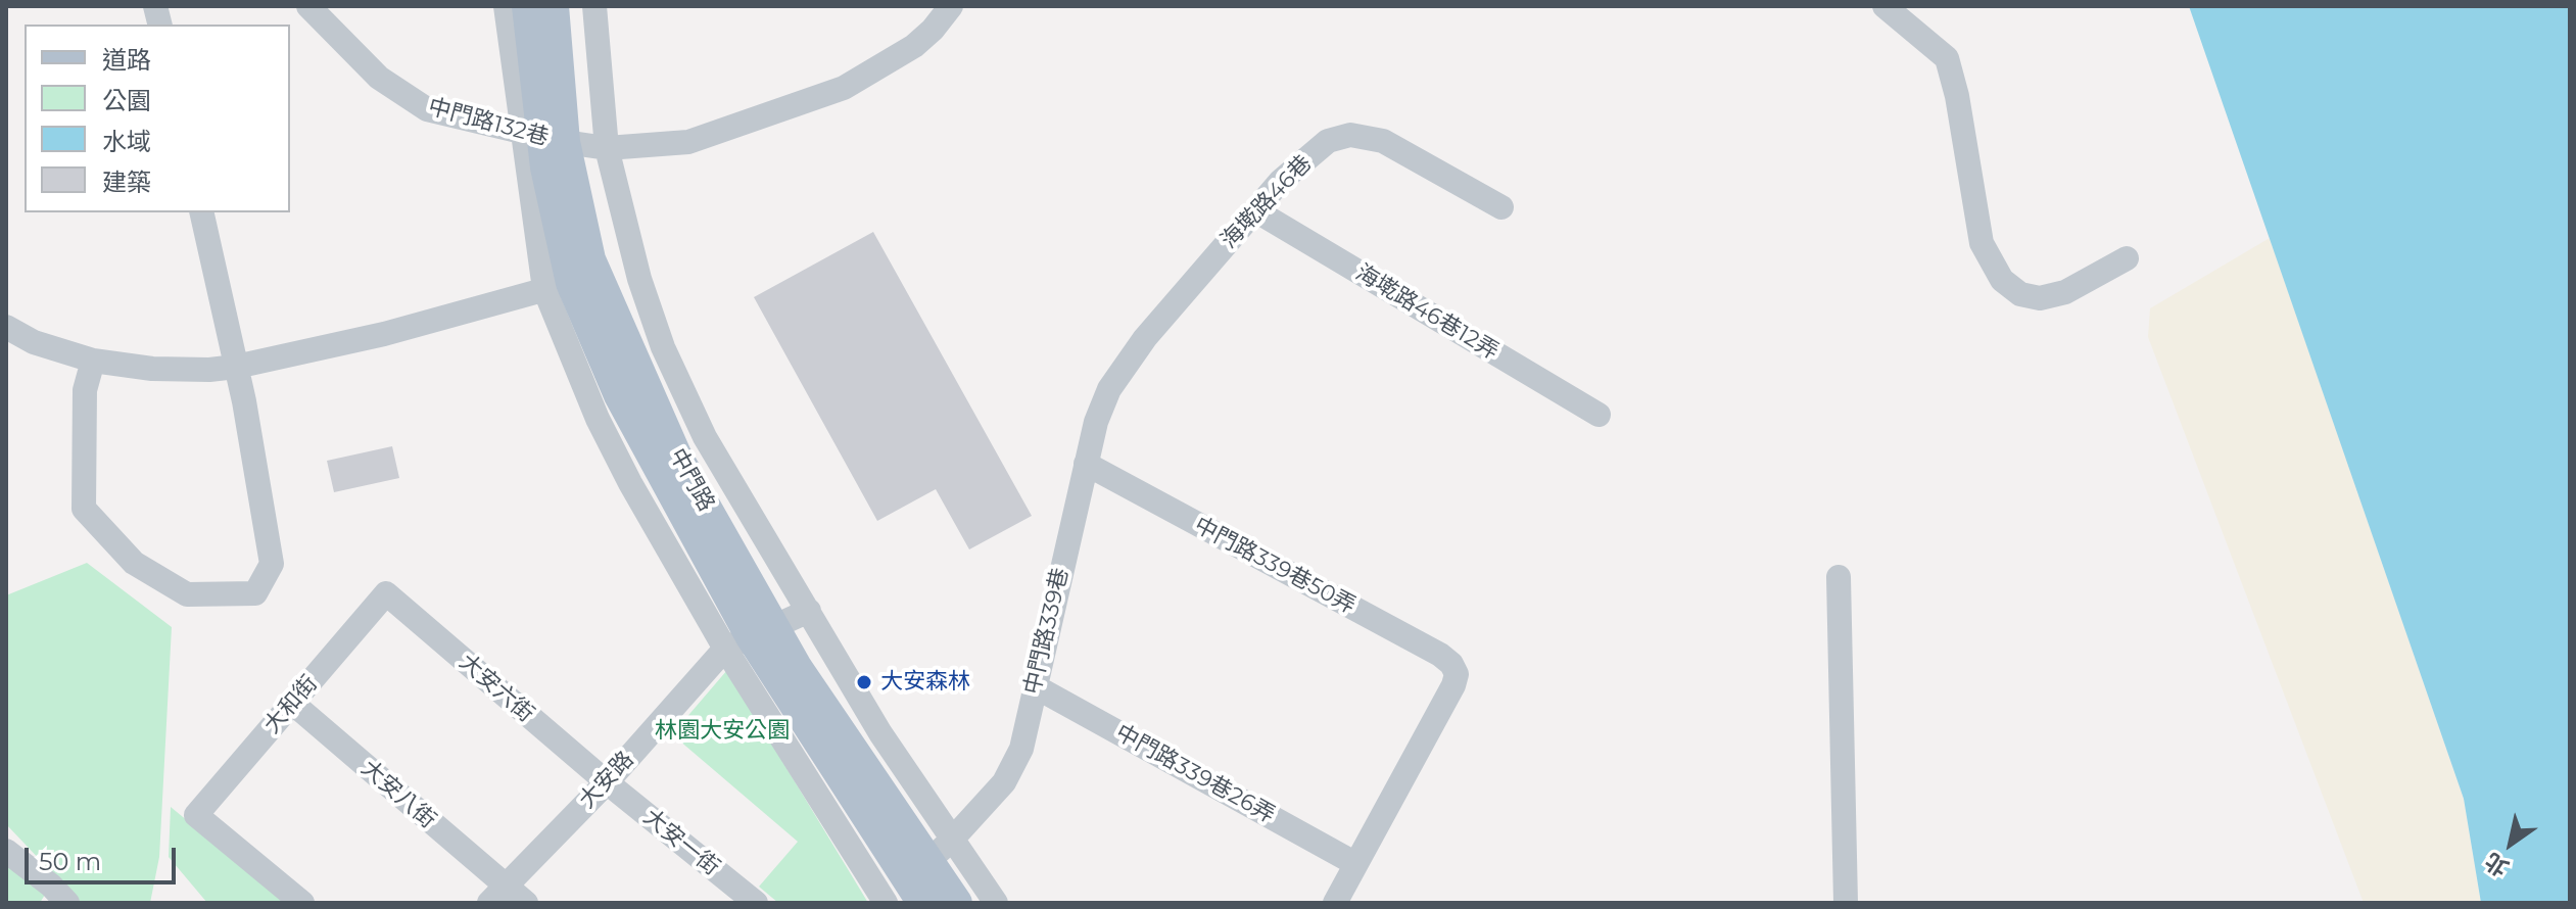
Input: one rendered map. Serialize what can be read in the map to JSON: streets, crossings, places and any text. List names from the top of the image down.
{
  "streets": {
    "main road": ["中門路"],
    "street": [
      "中門路132巷",
      "海墘路46巷",
      "海墘路46巷12弄",
      "中門路339巷50弄",
      "中門路339巷",
      "大安六街",
      "大和街",
      "中門路339巷26弄",
      "大安路",
      "大安八街",
      "大安一街"
    ]
  },
  "crossings": [
    ["中門路132巷", "中門路"],
    ["海墘路46巷", "海墘路46巷12弄"],
    ["海墘路46巷", "中門路339巷"],
    ["中門路", "中門路339巷"],
    ["中門路", "大安路"],
    ["中門路339巷50弄", "中門路339巷"],
    ["中門路339巷50弄", "中門路339巷26弄"],
    ["中門路339巷", "中門路339巷26弄"],
    ["大安六街", "大和街"],
    ["大安六街", "大安路"],
    ["大安六街", "大安一街"],
    ["大和街", "大安八街"],
    ["大安路", "大安八街"],
    ["大安路", "大安一街"]
  ],
  "parks": ["林園大安公園"],
  "places": ["大安森林"],
  "legend": [
    "道路",
    "公園",
    "水域",
    "建築"
  ],
  "scale_bar": "50 m",
  "north": "bottom left"
}
